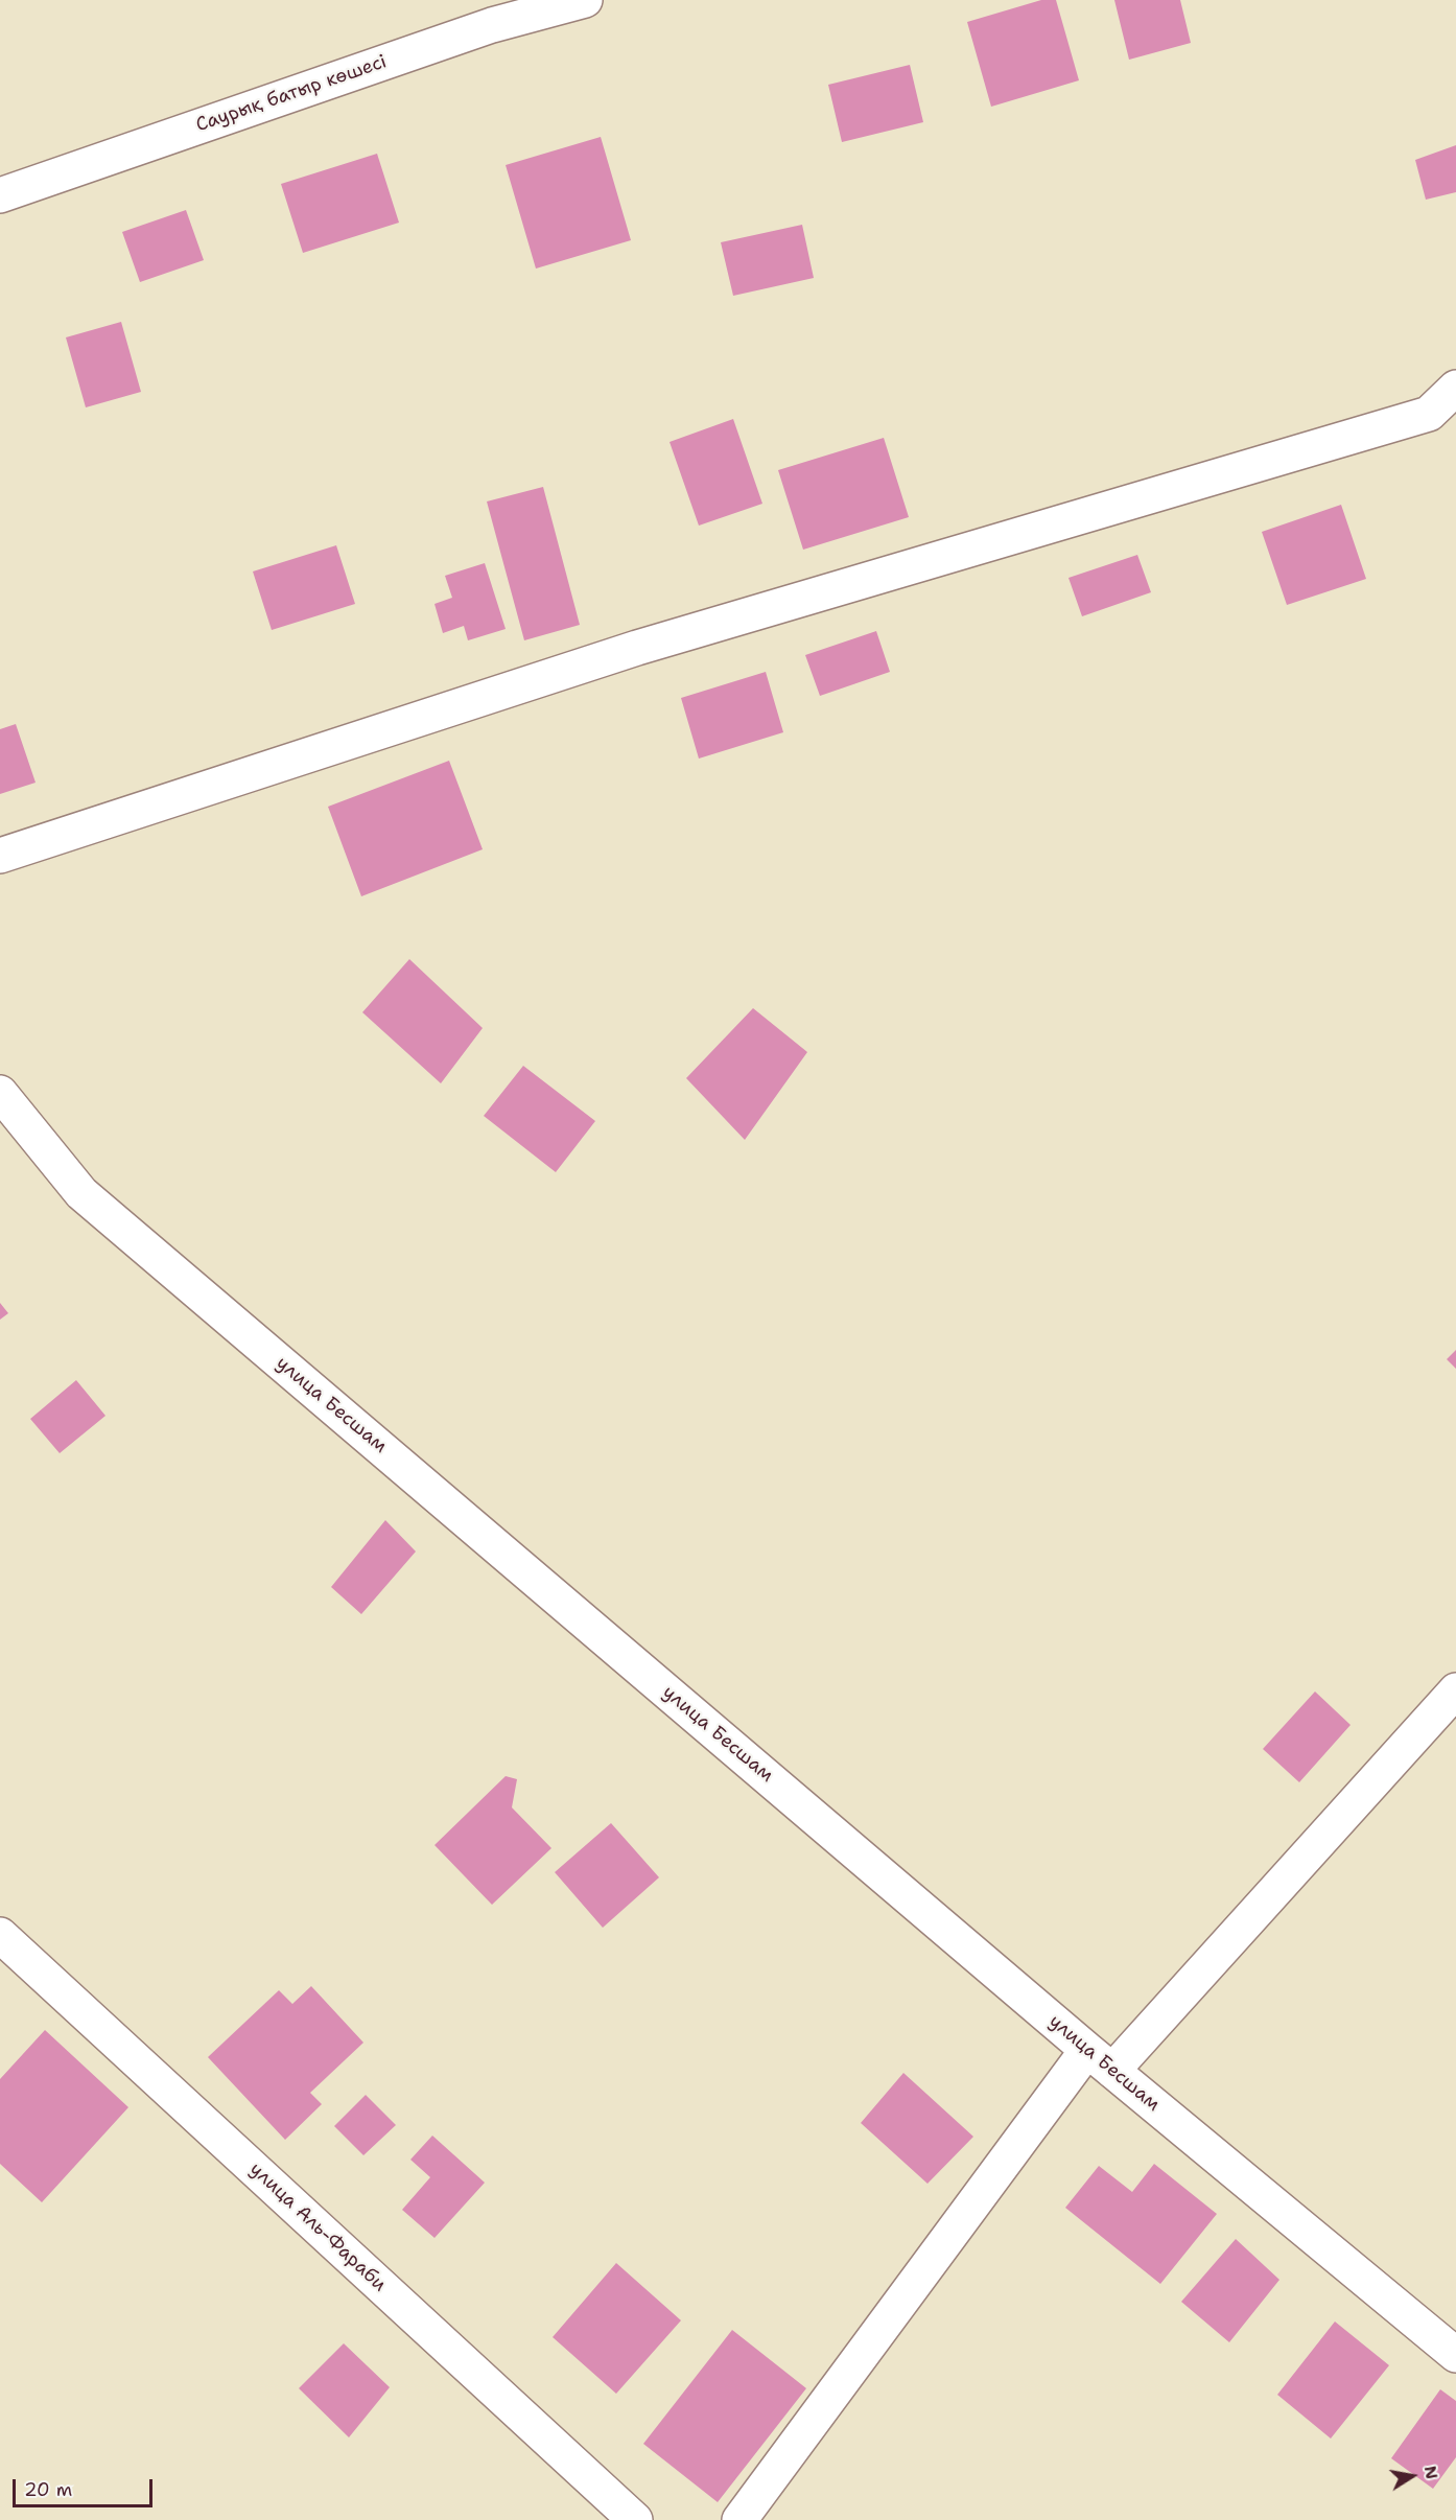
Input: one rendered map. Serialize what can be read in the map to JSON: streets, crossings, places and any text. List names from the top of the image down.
{
  "streets": {
    "street": ["Саурық батыр көшесі", "улица Бесшам", "улица Аль-Фараби"]
  },
  "scale_bar": "20 m",
  "north": "right"
}
